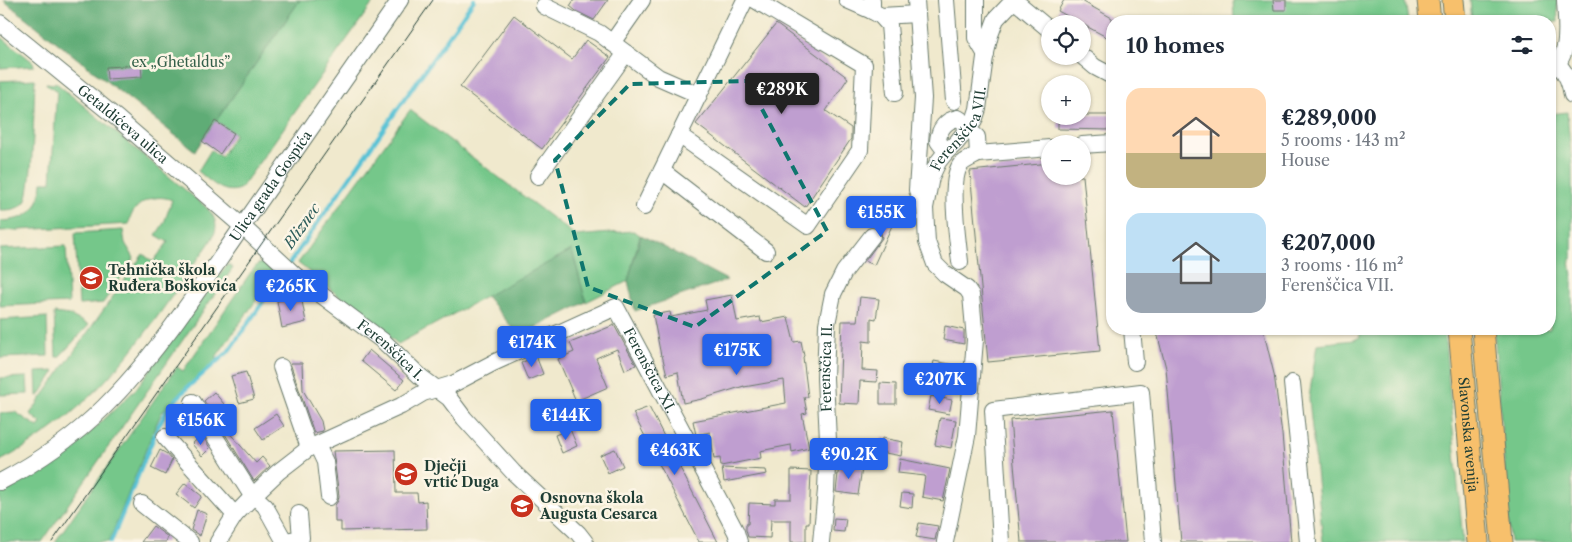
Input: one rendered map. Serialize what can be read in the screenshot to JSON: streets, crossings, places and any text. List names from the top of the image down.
{
  "streets": {
    "main road": ["Slavonska avenija"],
    "street": [
      "Getaldićeva ulica",
      "Ferenščica VII.",
      "Ulica grada Gospića",
      "Ferenščica I.",
      "Ferenščica II.",
      "Ferenščica XI."
    ]
  },
  "crossings": [
    ["Getaldićeva ulica", "Ulica grada Gospića"],
    ["Getaldićeva ulica", "Ferenščica I."],
    ["Ferenščica I.", "Ferenščica XI."]
  ],
  "water": ["Bliznec"],
  "parks": ["ex „Ghetaldus”"],
  "places": {
    "school or university": ["Tehnička škola Ruđera Boškovića", "Dječji vrtić Duga", "Osnovna škola Augusta Cesarca"]
  },
  "page": {
    "map_buttons": ["+", "−"],
    "heading": "10 homes",
    "price": [
      "€289K",
      "€155K",
      "€265K",
      "€174K",
      "€175K",
      "€207K",
      "€144K",
      "€156K",
      "€463K",
      "€90.2K"
    ],
    "list": [
      {
        "name": "€289,000",
        "note": "5 rooms · 143 m² · House"
      },
      {
        "name": "€207,000",
        "note": "3 rooms · 116 m² · Ferenščica VII."
      }
    ]
  }
}
